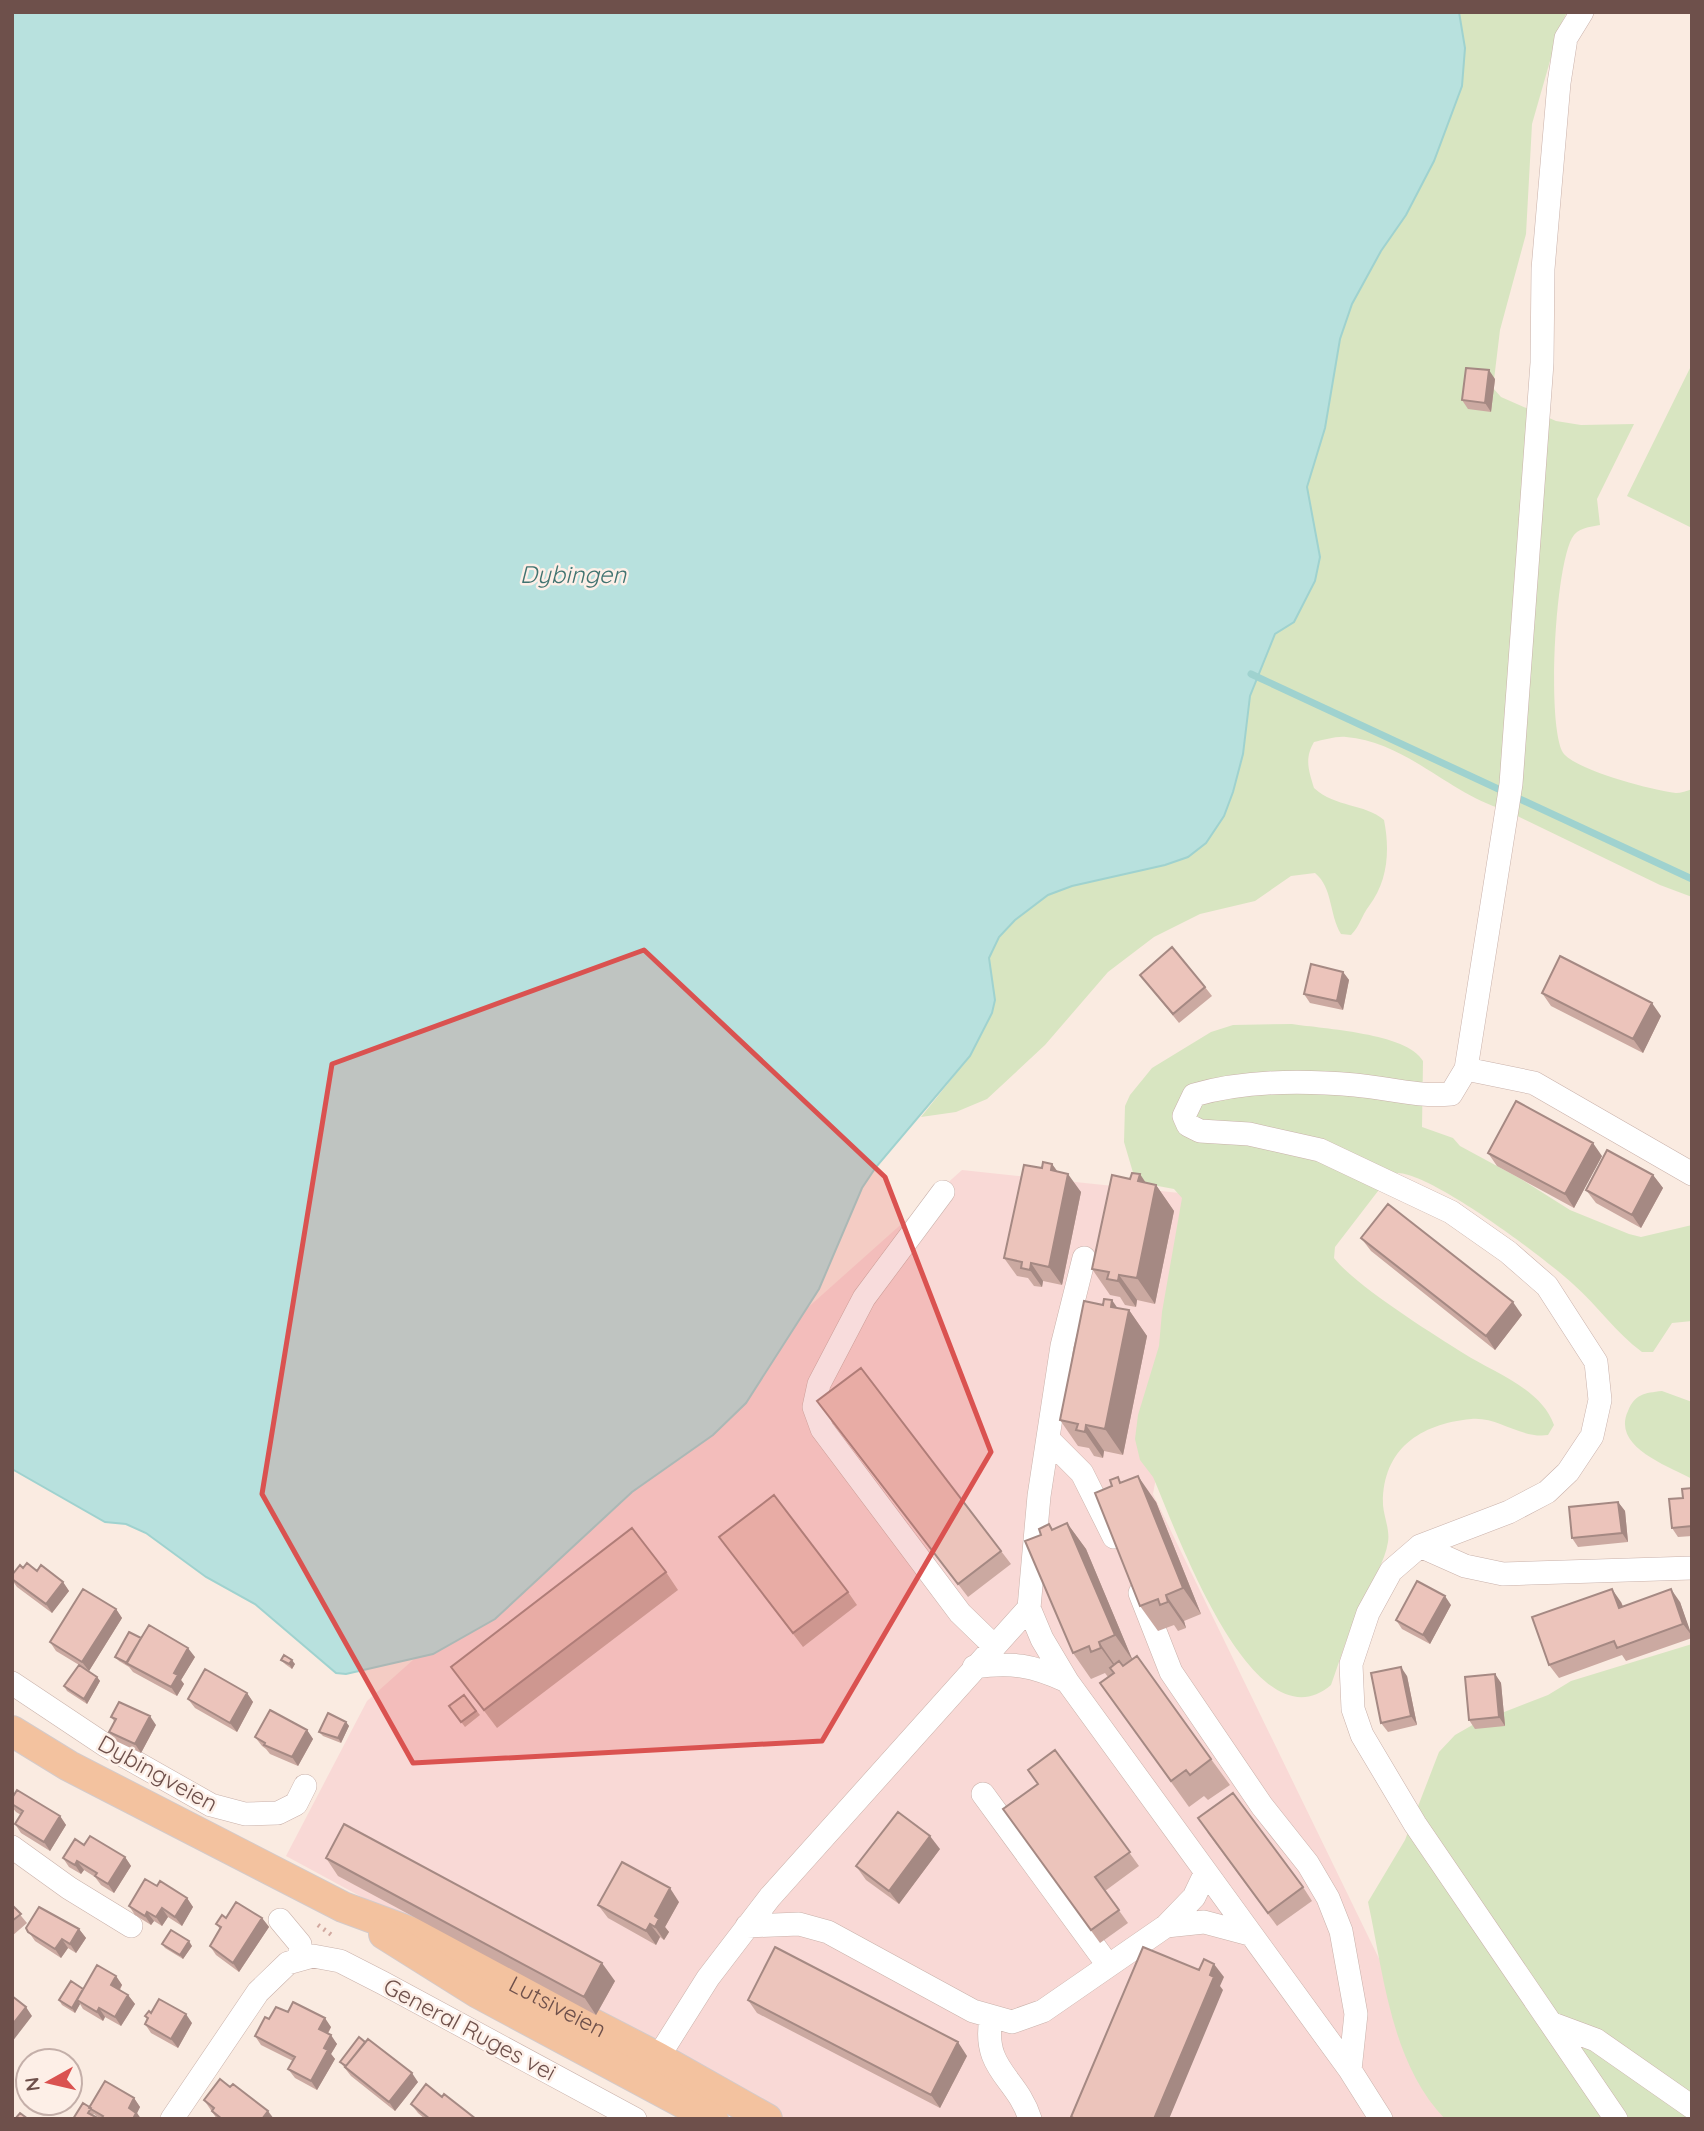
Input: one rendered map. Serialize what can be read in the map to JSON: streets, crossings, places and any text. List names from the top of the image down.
{
  "streets": {
    "main road": ["Lutsiveien"],
    "street": ["Dybingveien", "General Ruges vei"]
  },
  "water": ["Dybingen"],
  "north": "left"
}
